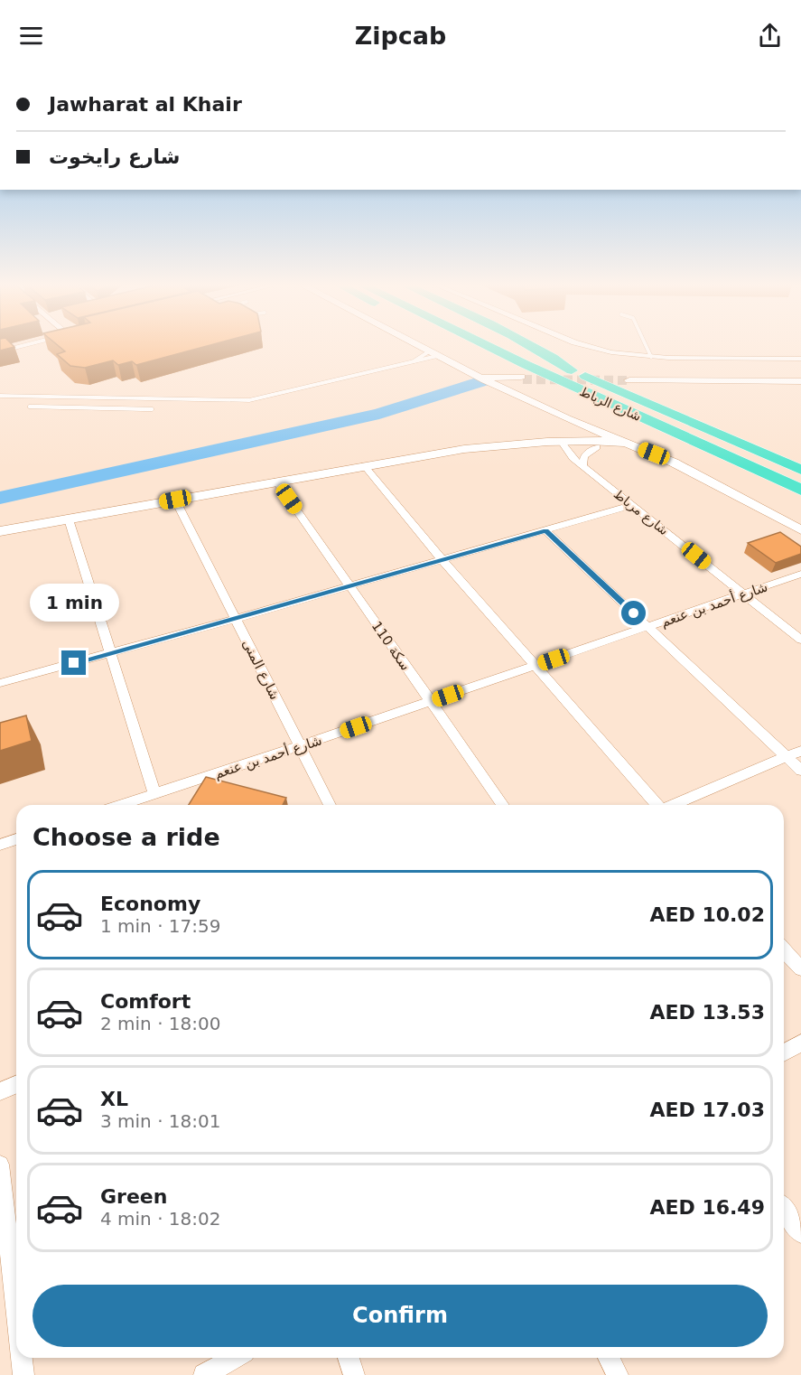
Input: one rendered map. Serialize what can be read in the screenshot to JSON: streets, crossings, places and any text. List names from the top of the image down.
{
  "streets": {
    "highway": ["شارع الرباط"],
    "street": [
      "شارع مرباط",
      "شارع أحمد بن عنعم",
      "سكة 110",
      "شارع المنى"
    ]
  },
  "crossings": [
    ["شارع مرباط", "شارع أحمد بن عنعم"],
    ["شارع أحمد بن عنعم", "سكة 110"],
    ["شارع أحمد بن عنعم", "شارع المنى"]
  ],
  "page": {
    "header": "Zipcab",
    "banner": ["Jawharat al Khair", "شارع رايخوت"],
    "bubble": "1 min",
    "heading": "Choose a ride",
    "list": [
      {
        "name": "Economy",
        "note": "1 min · 17:59",
        "value": "AED 10.02"
      },
      {
        "name": "Comfort",
        "note": "2 min · 18:00",
        "value": "AED 13.53"
      },
      {
        "name": "XL",
        "note": "3 min · 18:01",
        "value": "AED 17.03"
      },
      {
        "name": "Green",
        "note": "4 min · 18:02",
        "value": "AED 16.49"
      }
    ],
    "buttons": "Confirm"
  }
}
